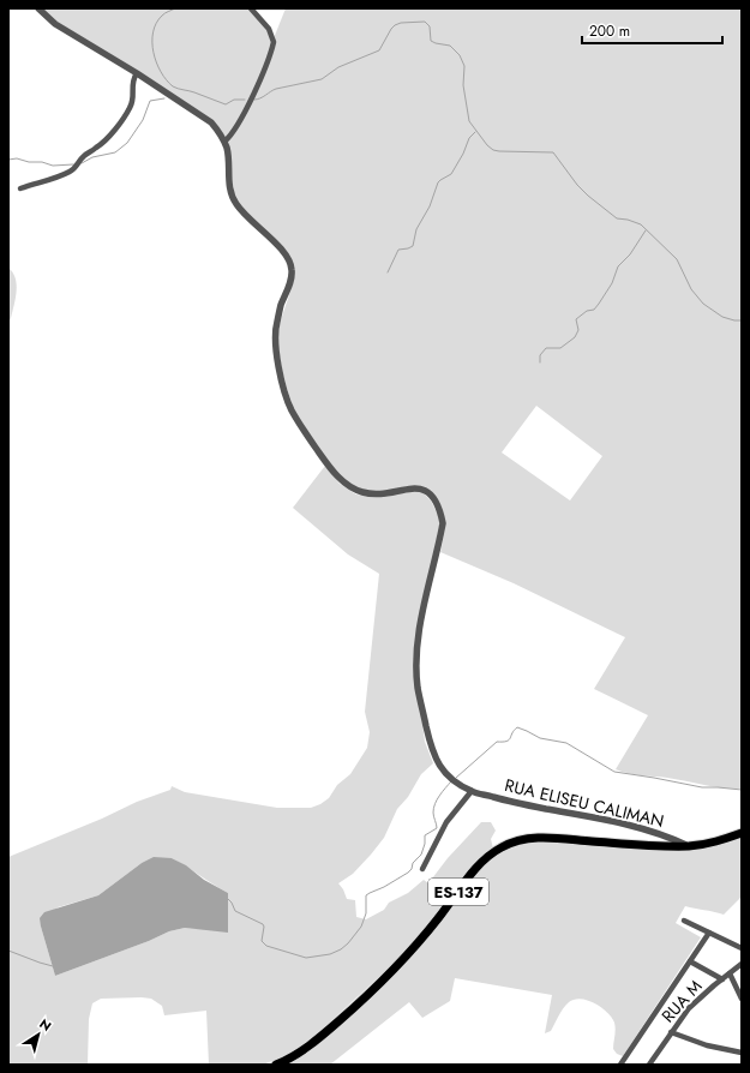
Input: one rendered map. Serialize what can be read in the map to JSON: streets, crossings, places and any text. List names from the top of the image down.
{
  "streets": {
    "main road": ["ES-137"],
    "street": ["RUA ELISEU CALIMAN", "RUA M"]
  },
  "crossings": [
    ["RUA ELISEU CALIMAN", "ES-137"]
  ],
  "scale_bar": "200 m",
  "north": "top right"
}
